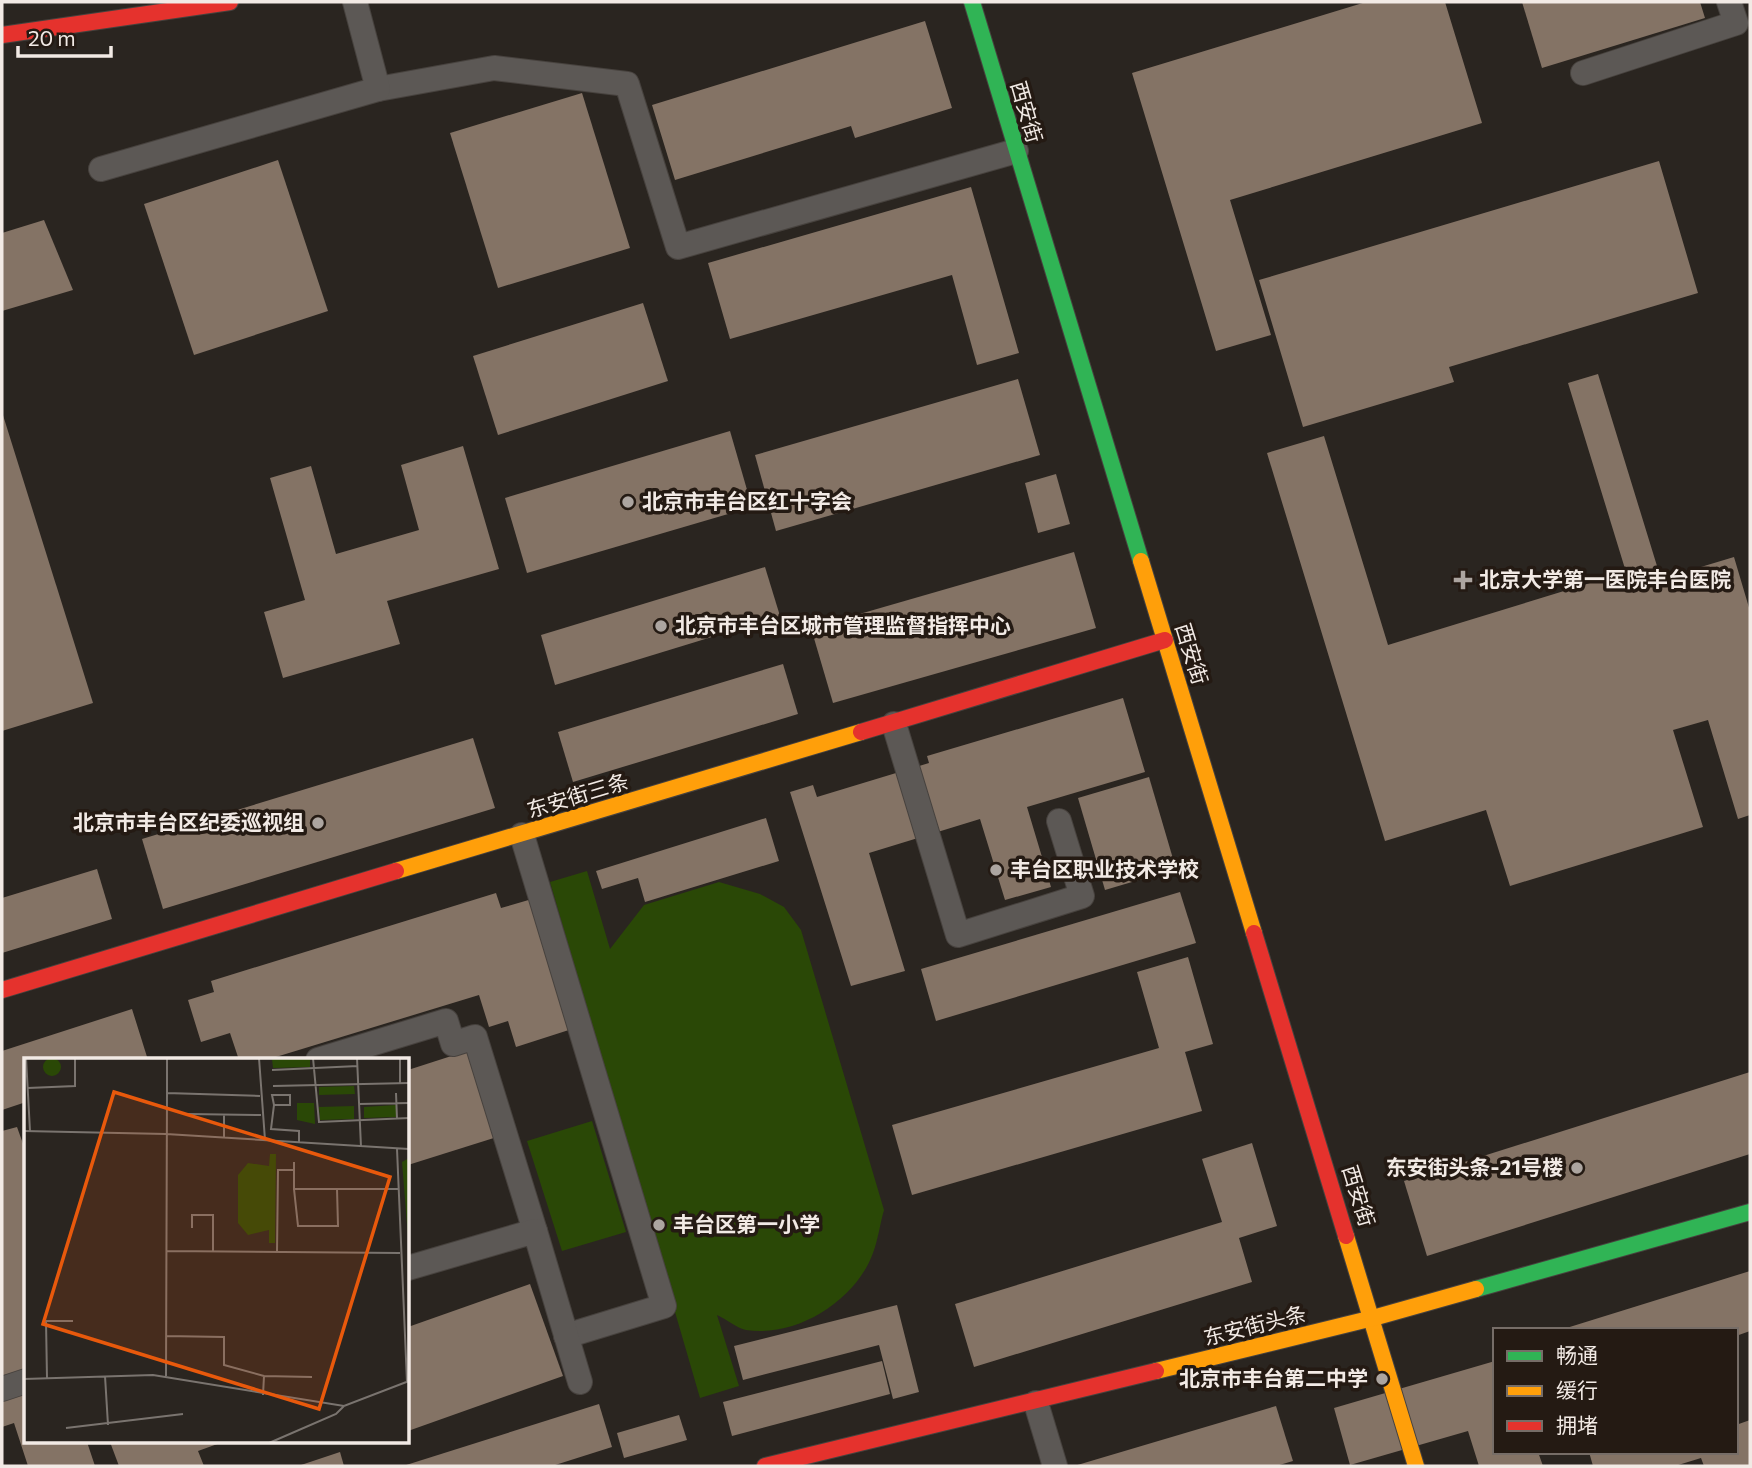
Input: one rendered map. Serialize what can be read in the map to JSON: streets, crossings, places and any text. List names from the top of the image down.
{
  "streets": {
    "street": ["西安街", "东安街三条", "东安街头条"]
  },
  "crossings": [
    ["西安街", "东安街三条"],
    ["西安街", "东安街头条"]
  ],
  "places": {
    "other": [
      "北京市丰台区红十字会",
      "北京市丰台区城市管理监督指挥中心",
      "北京市丰台区纪委巡视组",
      "丰台区职业技术学校",
      "东安街头条-21号楼",
      "丰台区第一小学",
      "北京市丰台第二中学"
    ],
    "health": ["北京大学第一医院丰台医院"]
  },
  "legend": ["畅通", "缓行", "拥堵"],
  "scale_bar": "20 m"
}
